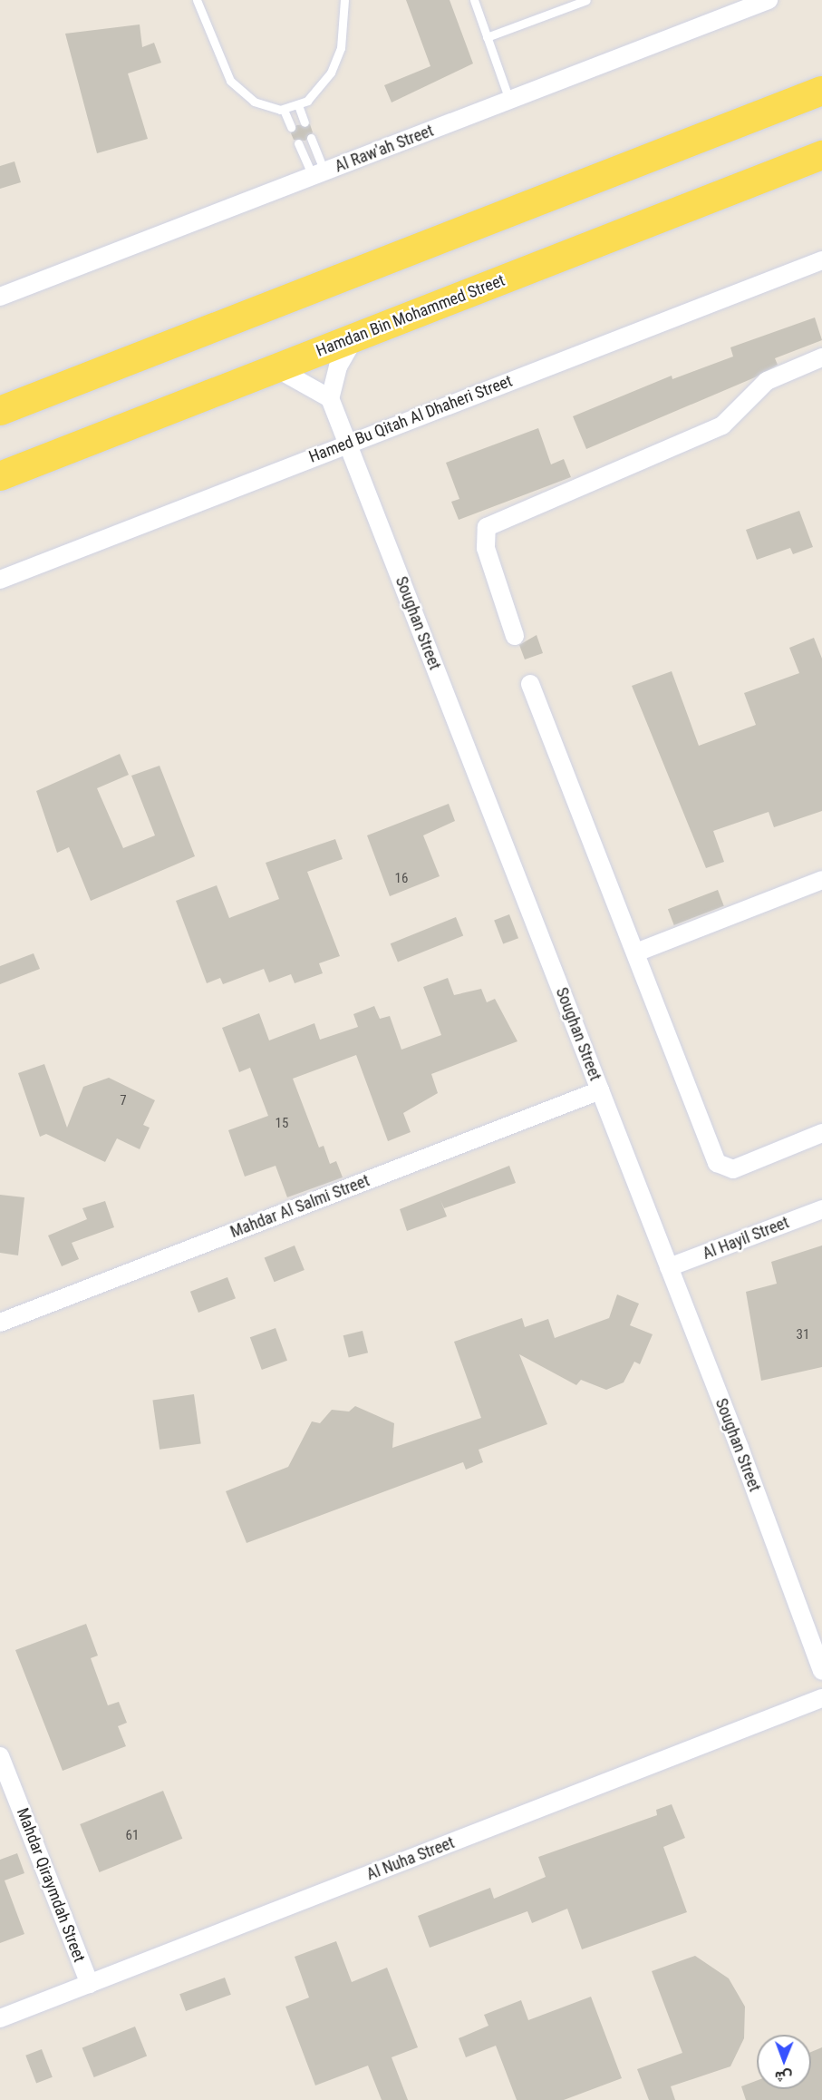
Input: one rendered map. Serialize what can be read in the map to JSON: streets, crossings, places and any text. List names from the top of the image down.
{
  "streets": {
    "main road": ["Hamdan Bin Mohammed Street"],
    "street": [
      "Al Raw'ah Street",
      "Hamed Bu Qitah Al Dhaheri Street",
      "Soughan Street",
      "Mahdar Al Salmi Street",
      "Al Hayil Street",
      "Al Nuha Street",
      "Mahdar Qiraymdah Street"
    ]
  },
  "crossings": [
    ["Hamed Bu Qitah Al Dhaheri Street", "Soughan Street"],
    ["Soughan Street", "Mahdar Al Salmi Street"],
    ["Soughan Street", "Al Hayil Street"],
    ["Al Nuha Street", "Mahdar Qiraymdah Street"]
  ],
  "house_numbers": [
    "16",
    "7",
    "15",
    "31",
    "61"
  ],
  "north": "bottom"
}
